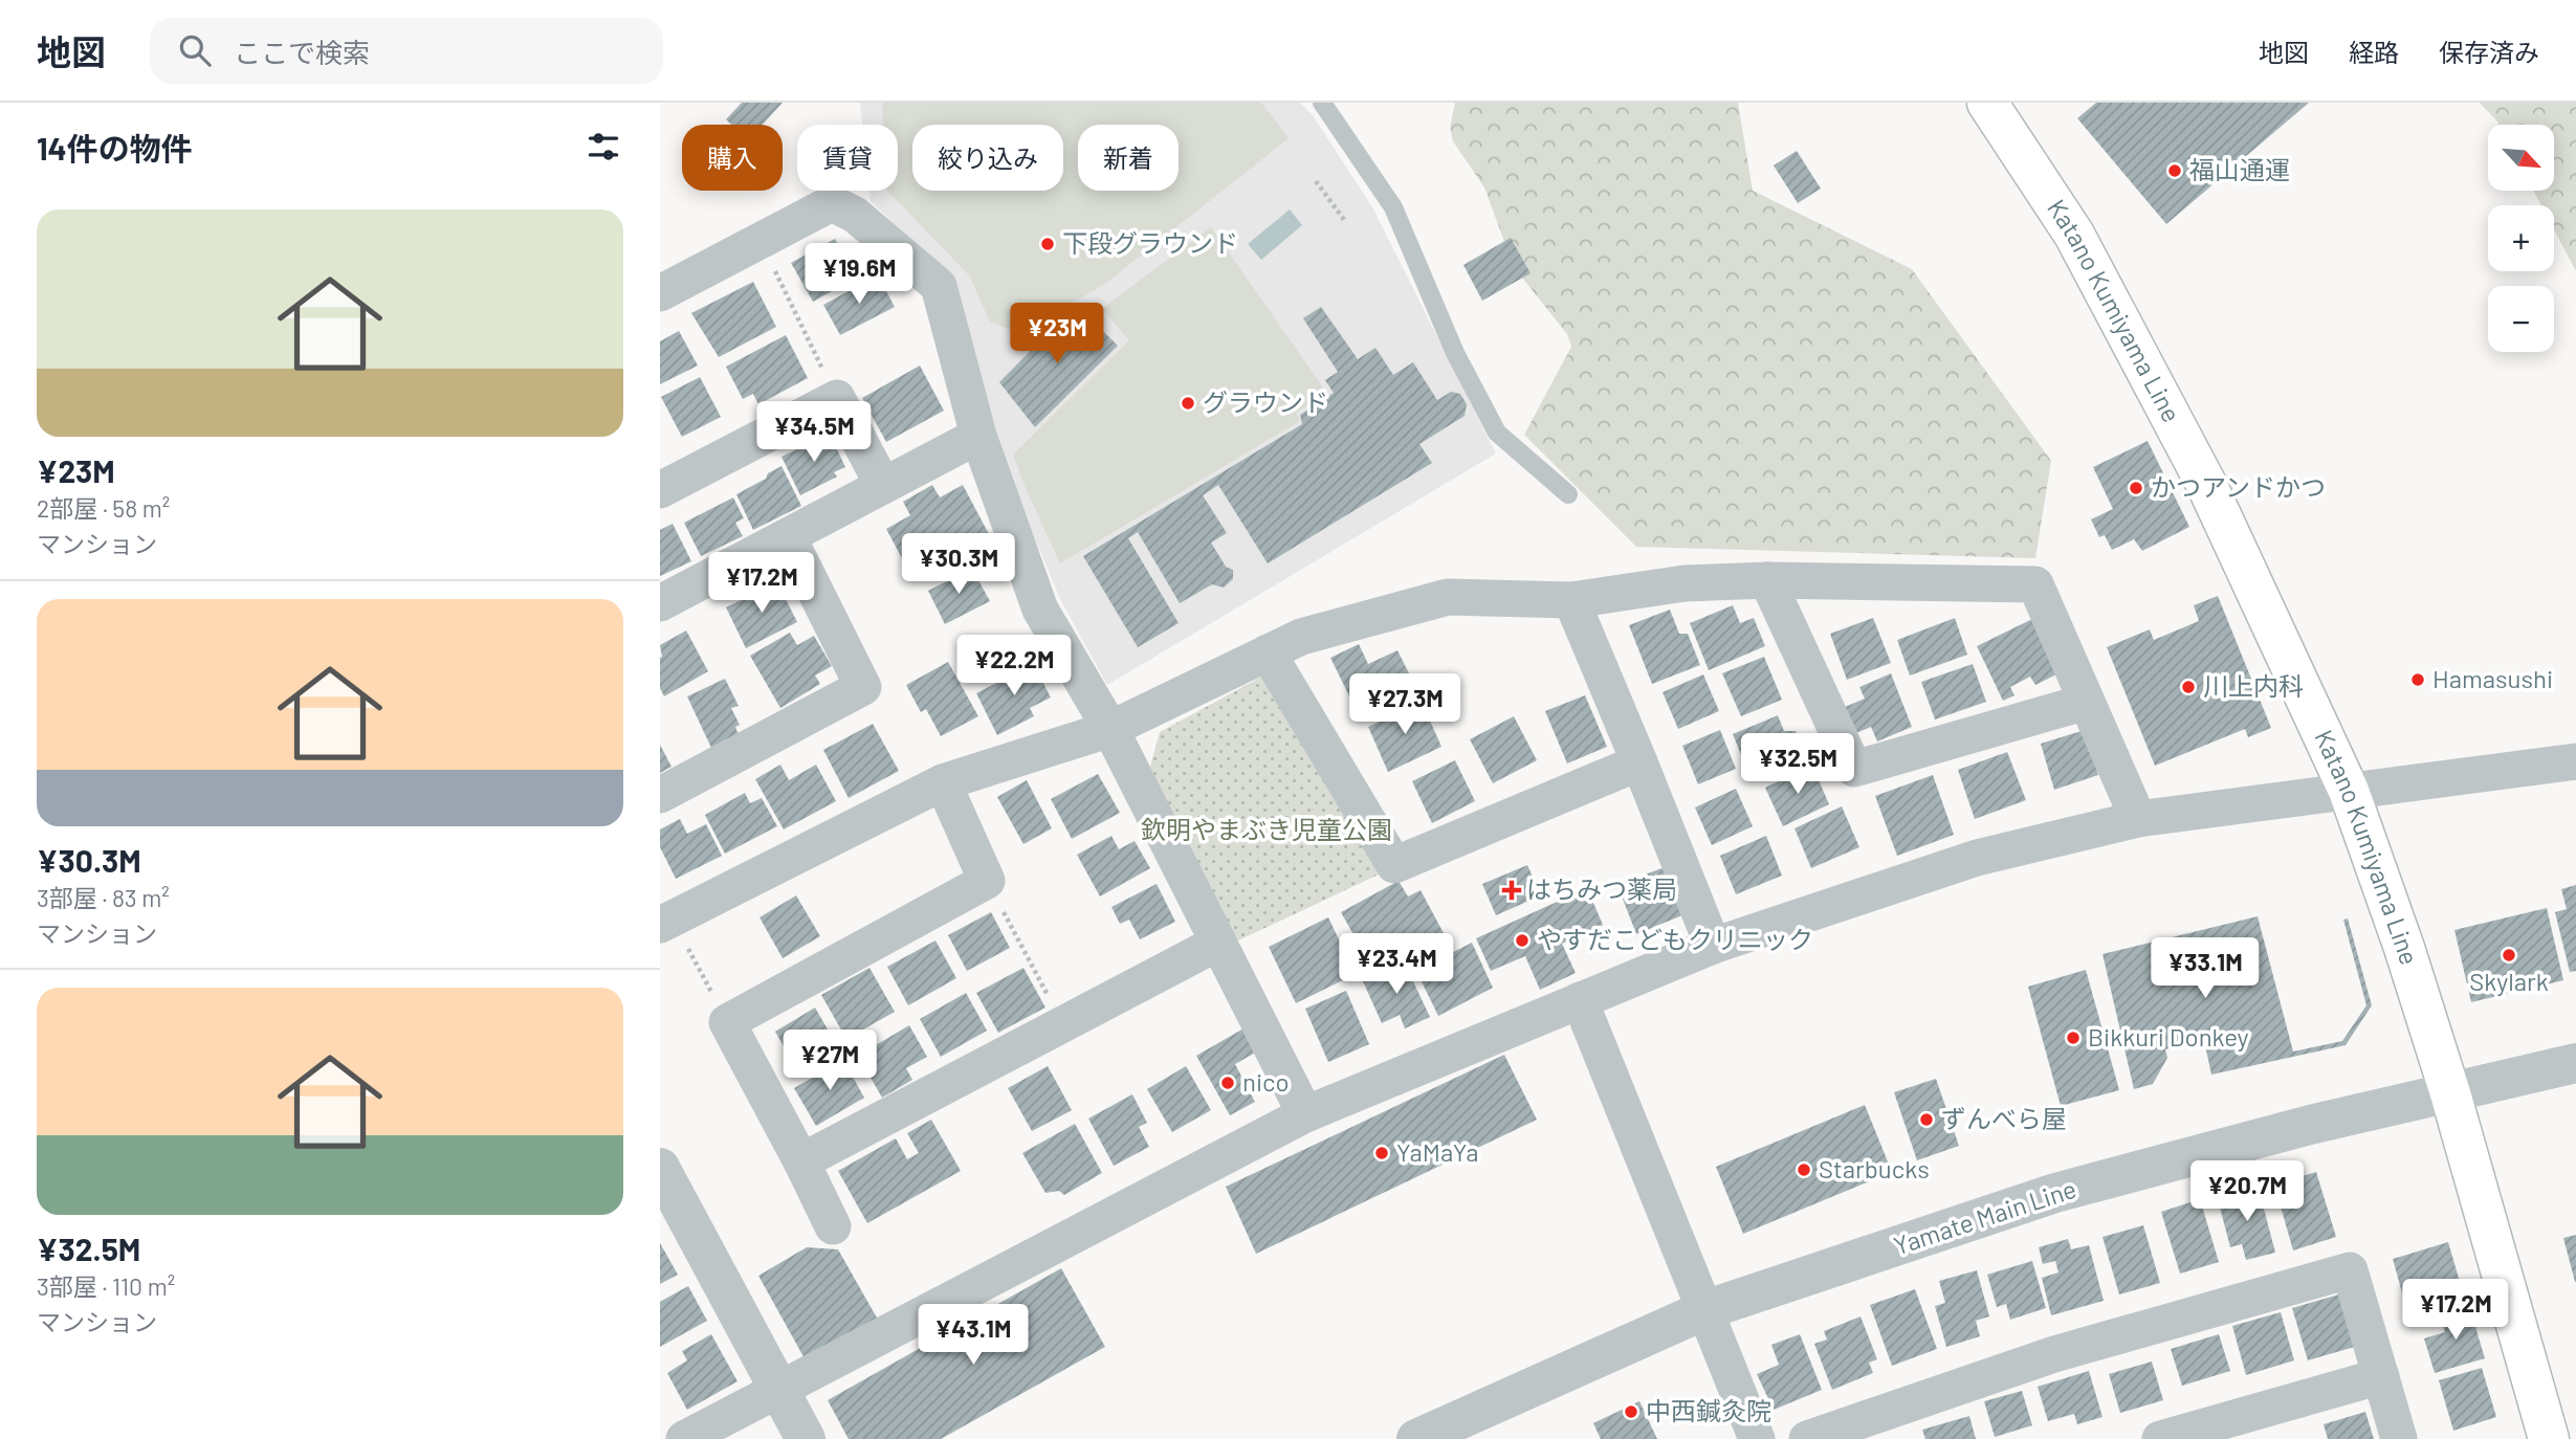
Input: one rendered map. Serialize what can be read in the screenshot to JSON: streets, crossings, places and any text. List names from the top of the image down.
{
  "streets": {
    "main road": ["Katano Kumiyama Line"],
    "street": ["Yamate Main Line"]
  },
  "crossings": [
    ["Katano Kumiyama Line", "Yamate Main Line"]
  ],
  "parks": ["欽明やまぶき児童公園"],
  "places": {
    "other": [
      "福山通運",
      "下段グラウンド",
      "グラウンド",
      "かつアンドかつ",
      "Hamasushi",
      "川上内科",
      "やすだこどもクリニック",
      "Skylark",
      "Bikkuri Donkey",
      "nico",
      "ずんべら屋",
      "YaMaYa",
      "Starbucks",
      "中西鍼灸院"
    ],
    "health": ["はちみつ薬局"]
  },
  "north": "bottom right",
  "page": {
    "header": "地図",
    "search": "ここで検索",
    "nav": ["地図", "経路", "保存済み"],
    "heading": "14件の物件",
    "map_buttons": ["+", "−"],
    "chip": [
      "購入",
      "賃貸",
      "絞り込み",
      "新着"
    ],
    "list": [
      {
        "name": "¥23M",
        "note": "2部屋 · 58 m² · マンション"
      },
      {
        "name": "¥30.3M",
        "note": "3部屋 · 83 m² · マンション"
      },
      {
        "name": "¥32.5M",
        "note": "3部屋 · 110 m² · マンション"
      }
    ],
    "price": [
      "¥19.6M",
      "¥23M",
      "¥34.5M",
      "¥30.3M",
      "¥17.2M",
      "¥22.2M",
      "¥27.3M",
      "¥32.5M",
      "¥23.4M",
      "¥33.1M",
      "¥27M",
      "¥20.7M",
      "¥17.2M",
      "¥43.1M"
    ]
  }
}
